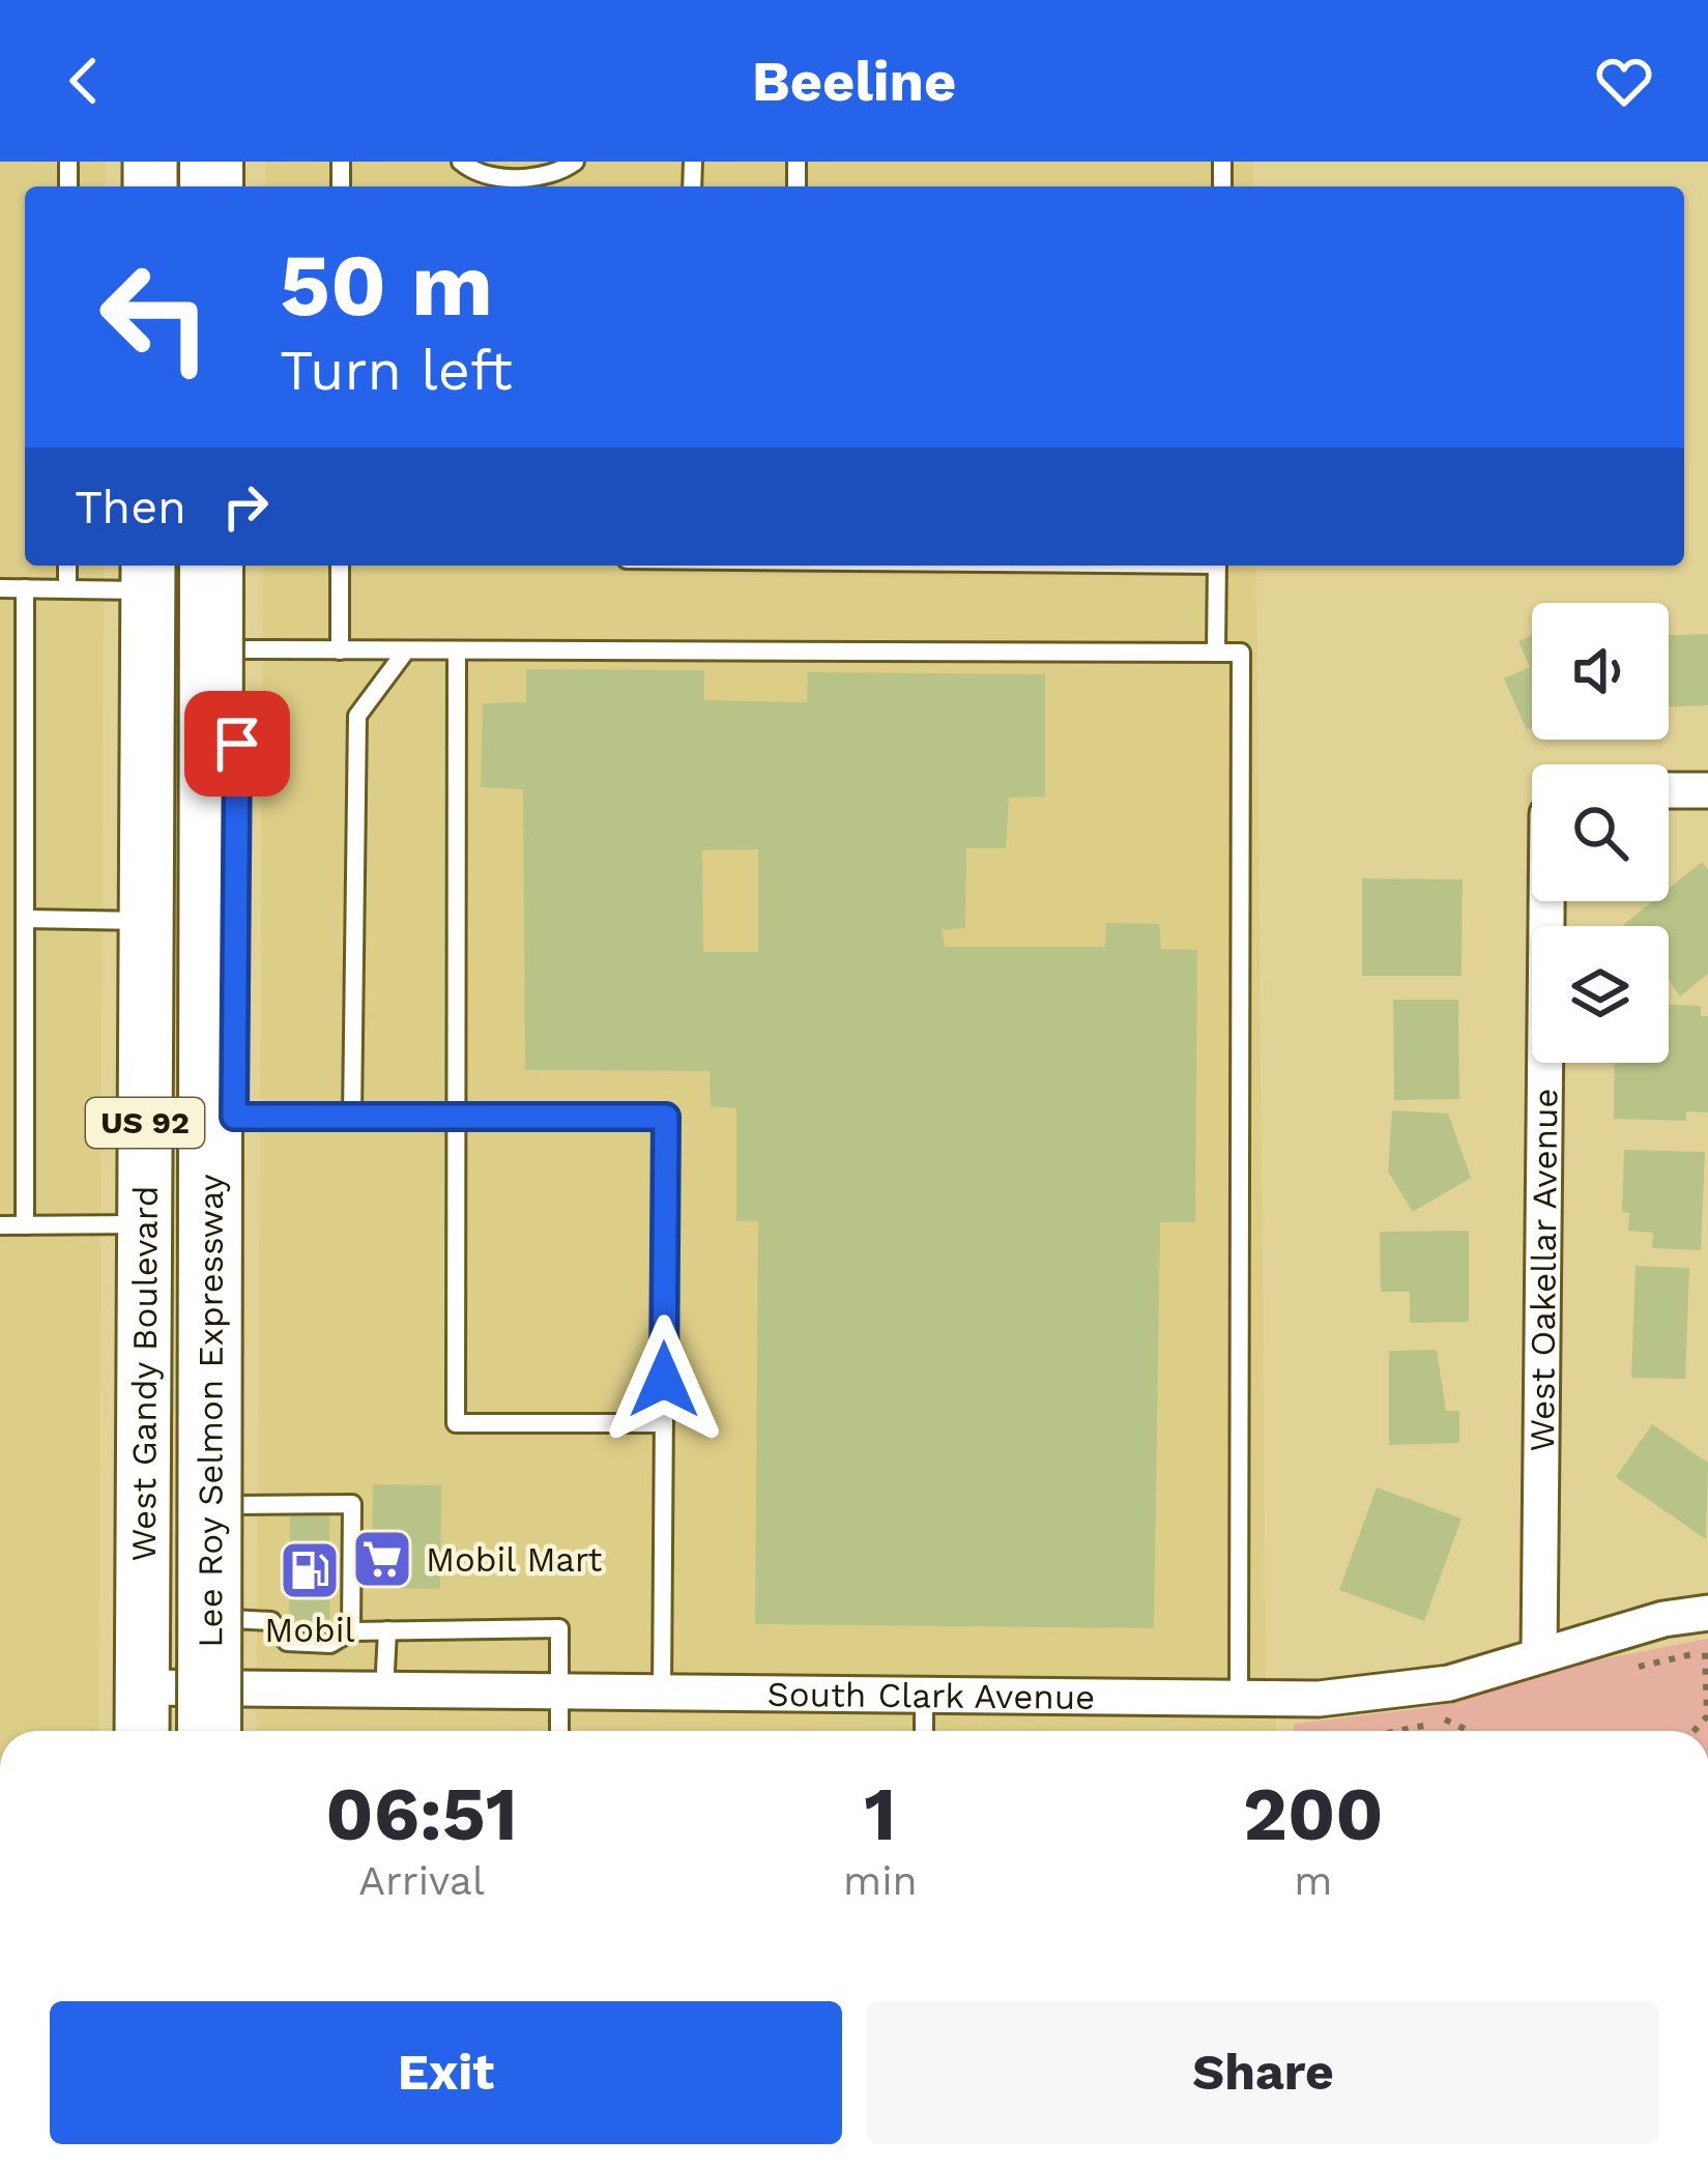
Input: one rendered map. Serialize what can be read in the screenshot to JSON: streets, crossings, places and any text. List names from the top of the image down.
{
  "streets": {
    "highway": ["Lee Roy Selmon Expressway"],
    "main road": ["US 92", "West Gandy Boulevard"],
    "street": ["West Oakellar Avenue", "South Clark Avenue"]
  },
  "crossings": [
    ["US 92", "Lee Roy Selmon Expressway"],
    ["US 92", "South Clark Avenue"],
    ["West Oakellar Avenue", "South Clark Avenue"],
    ["West Gandy Boulevard", "Lee Roy Selmon Expressway"],
    ["Lee Roy Selmon Expressway", "South Clark Avenue"]
  ],
  "places": {
    "supermarket": ["Mobil Mart"],
    "fuel station": ["Mobil"]
  },
  "page": {
    "header": "Beeline",
    "turn": ["50 m", "Turn left"],
    "then": "Then",
    "eta": [
      "06:51",
      "Arrival",
      "1",
      "min",
      "200",
      "m"
    ],
    "buttons": ["Exit", "Share"]
  }
}
